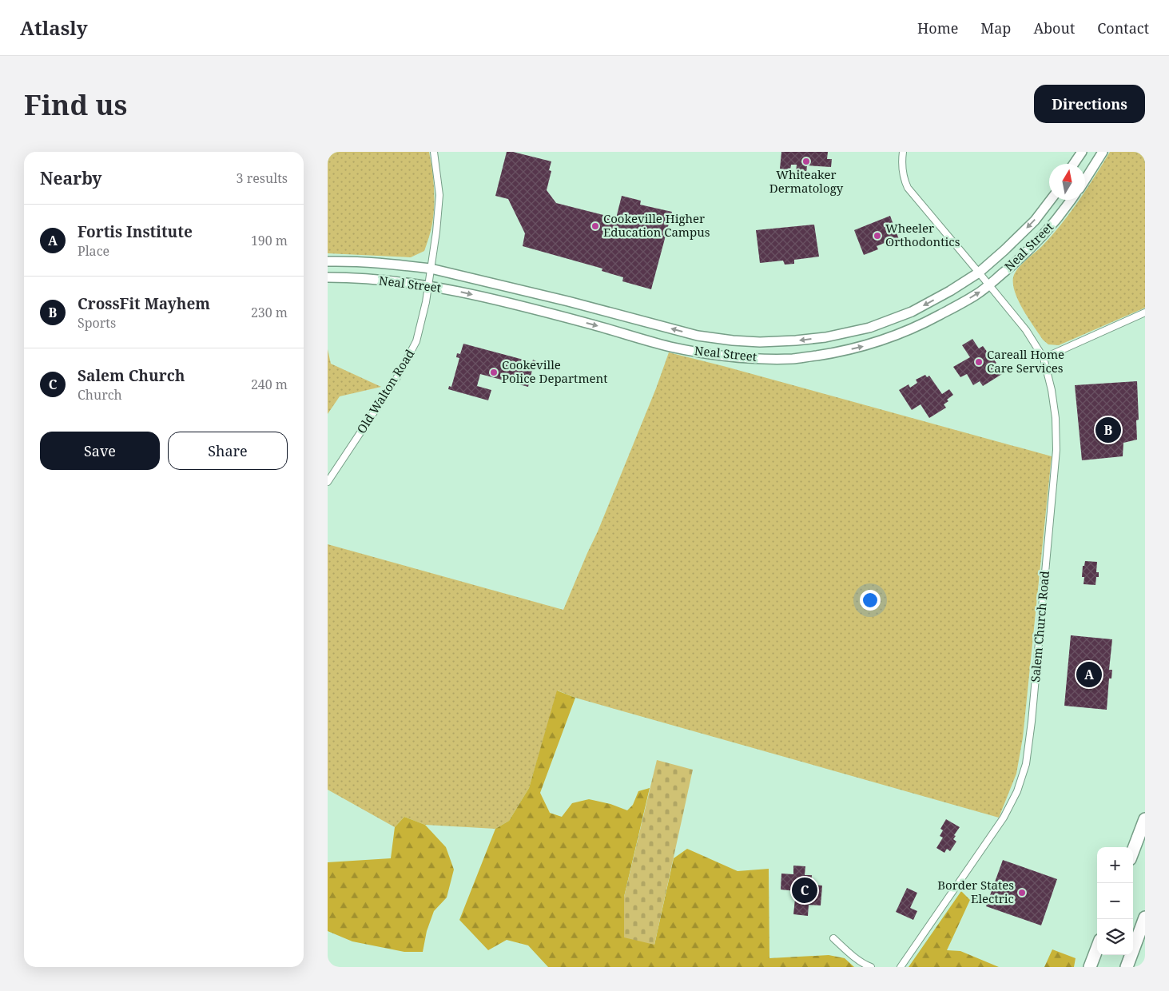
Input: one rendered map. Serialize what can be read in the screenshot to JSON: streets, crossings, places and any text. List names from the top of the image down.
{
  "streets": {
    "main road": ["Neal Street"],
    "street": ["Old Walton Road", "Salem Church Road"]
  },
  "crossings": [
    ["Neal Street", "Old Walton Road"],
    ["Neal Street", "Salem Church Road"]
  ],
  "places": [
    "Whiteaker Dermatology",
    "Cookeville Higher Education Campus",
    "Wheeler Orthodontics",
    "Careall Home Care Services",
    "Cookeville Police Department",
    "Border States Electric"
  ],
  "north": "top",
  "page": {
    "header": "Atlasly",
    "nav": [
      "Home",
      "Map",
      "About",
      "Contact"
    ],
    "buttons": [
      "Directions",
      ["Save", "Share"]
    ],
    "title": "Find us",
    "heading": ["Nearby", "3 results"],
    "list": [
      {
        "mark": "A",
        "name": "Fortis Institute",
        "note": "Place",
        "value": "190 m"
      },
      {
        "mark": "B",
        "name": "CrossFit Mayhem",
        "note": "Sports",
        "value": "230 m"
      },
      {
        "mark": "C",
        "name": "Salem Church",
        "note": "Church",
        "value": "240 m"
      }
    ],
    "pins": ["B", "A", "C"],
    "map_buttons": ["+", "−"]
  }
}
